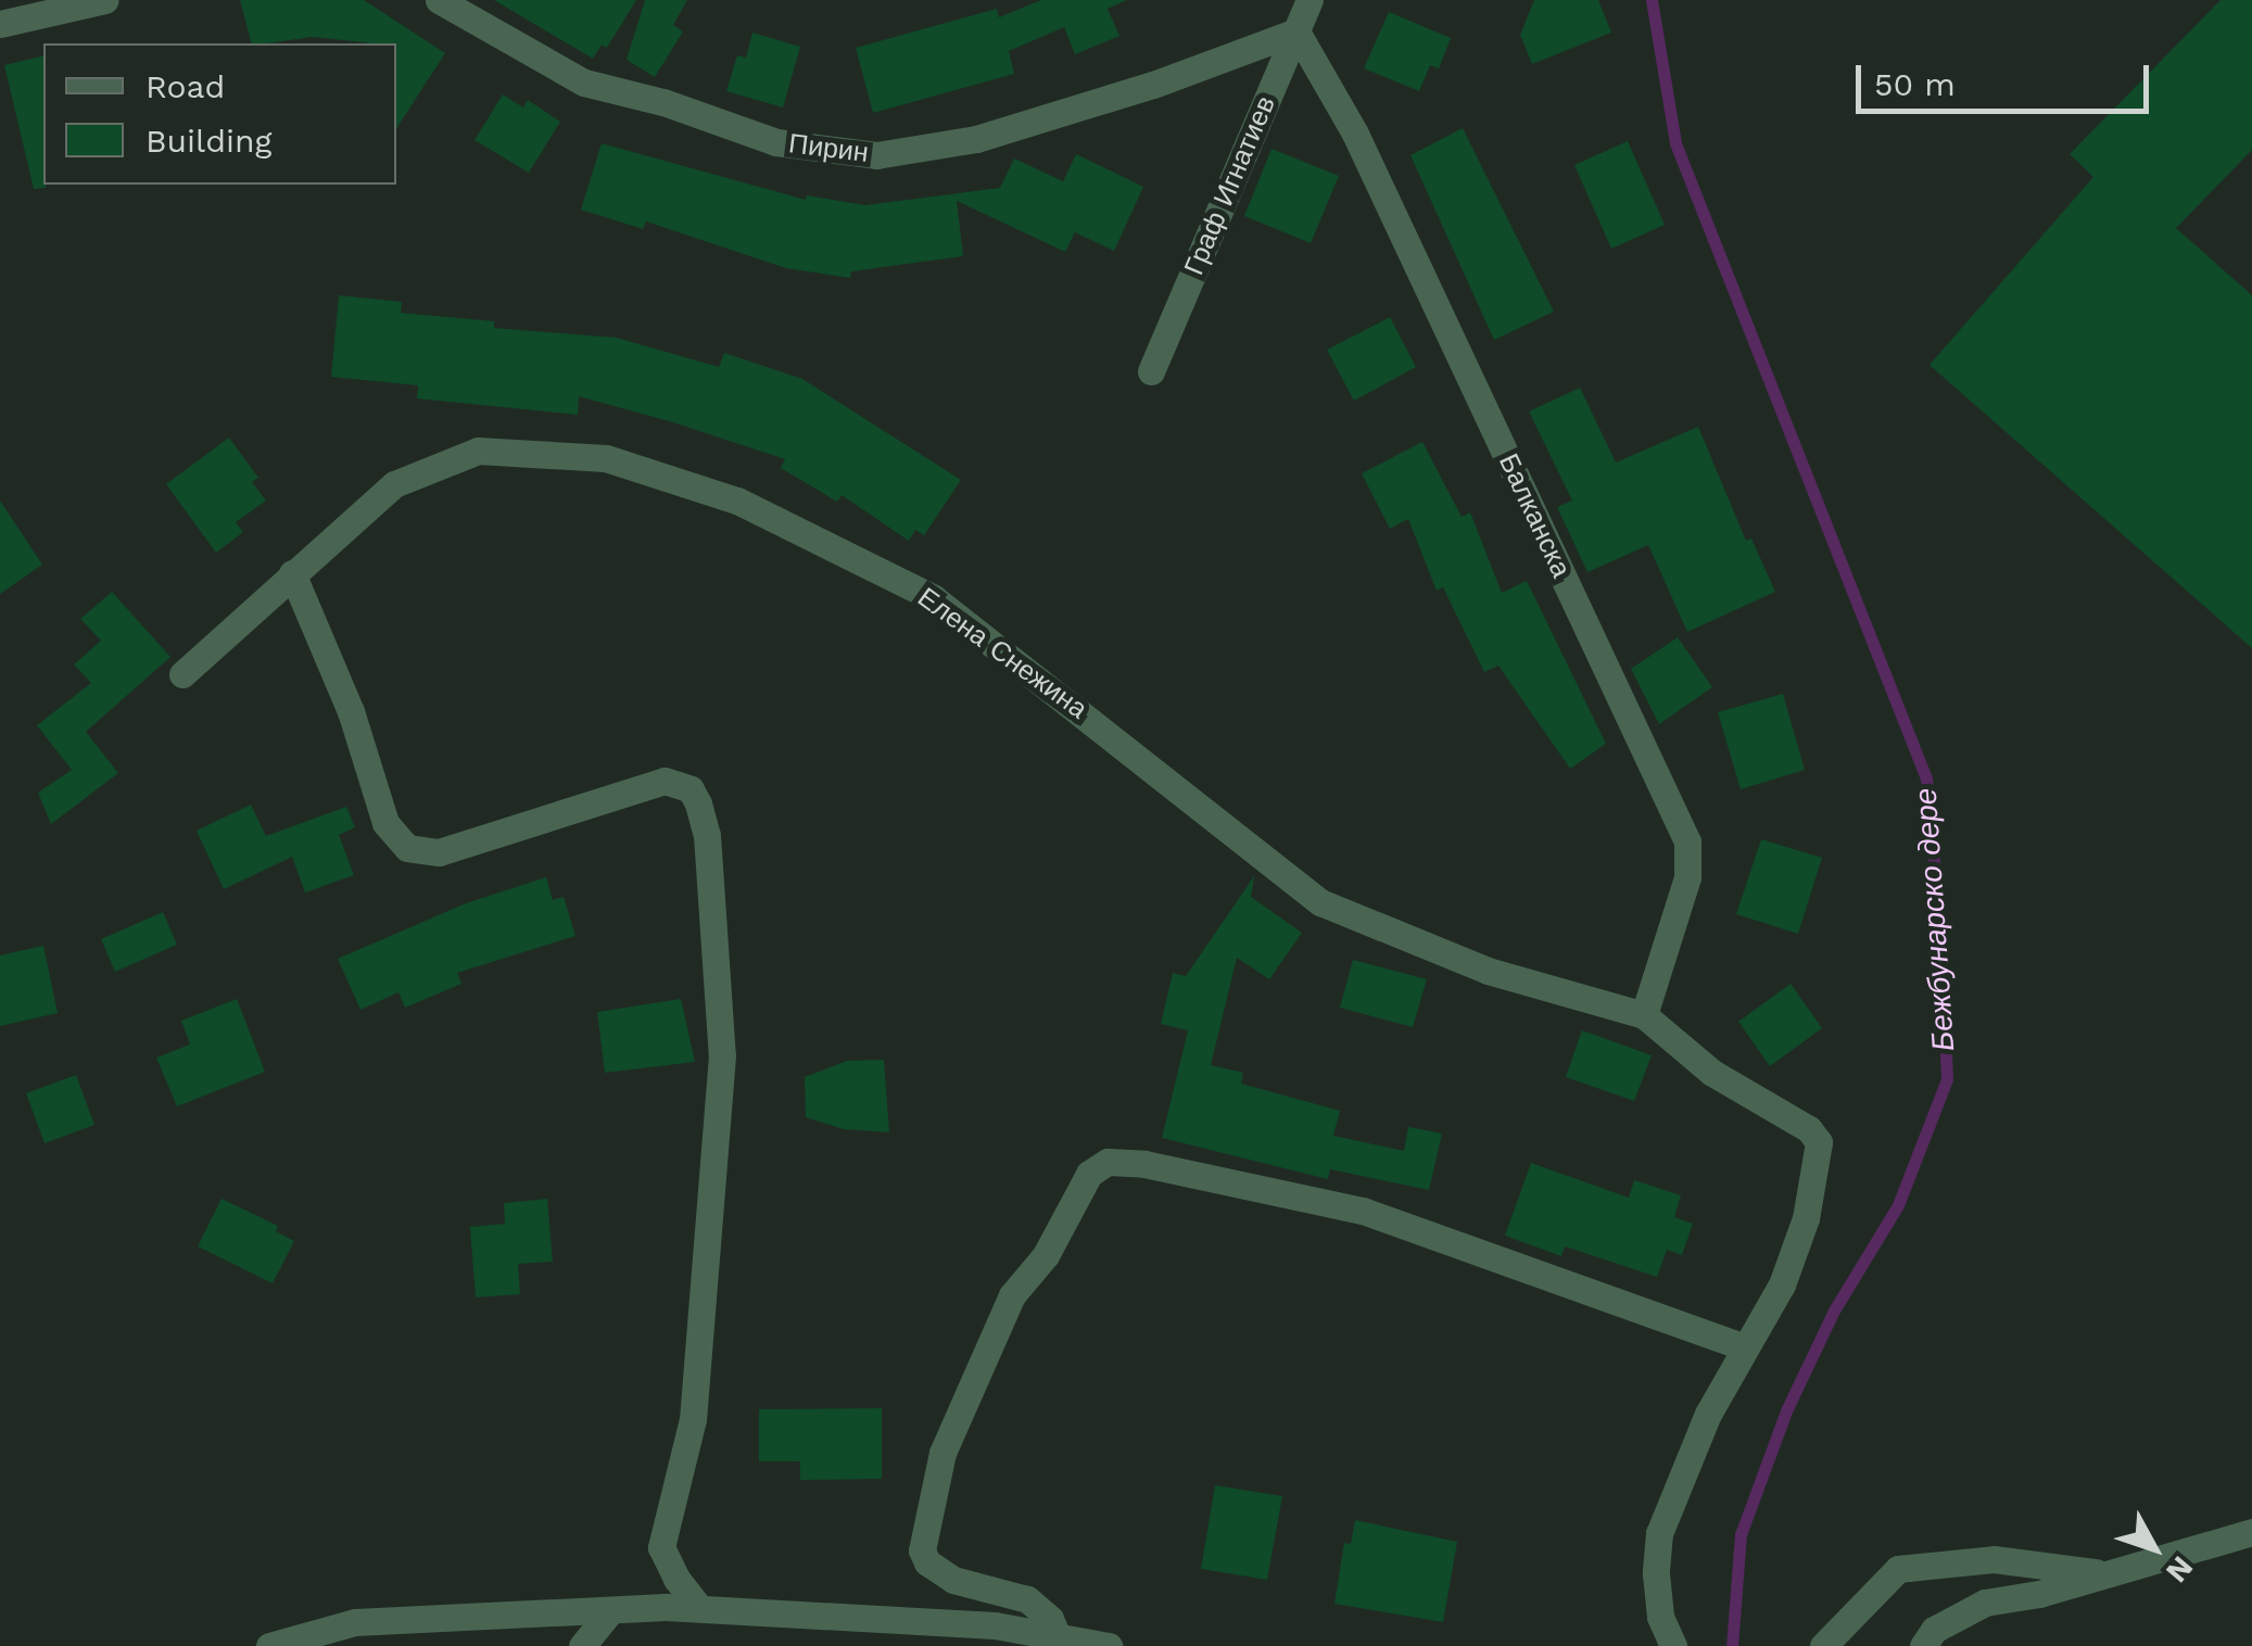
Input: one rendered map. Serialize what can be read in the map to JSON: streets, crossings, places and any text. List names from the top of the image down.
{
  "streets": {
    "street": [
      "Пирин",
      "Граф Игнатиев",
      "Балканска",
      "Елена Снежина"
    ]
  },
  "crossings": [
    ["Пирин", "Граф Игнатиев"],
    ["Пирин", "Балканска"],
    ["Граф Игнатиев", "Балканска"],
    ["Балканска", "Елена Снежина"]
  ],
  "water": ["Бежбунарско дере"],
  "legend": ["Road", "Building"],
  "scale_bar": "50 m",
  "north": "bottom right"
}
